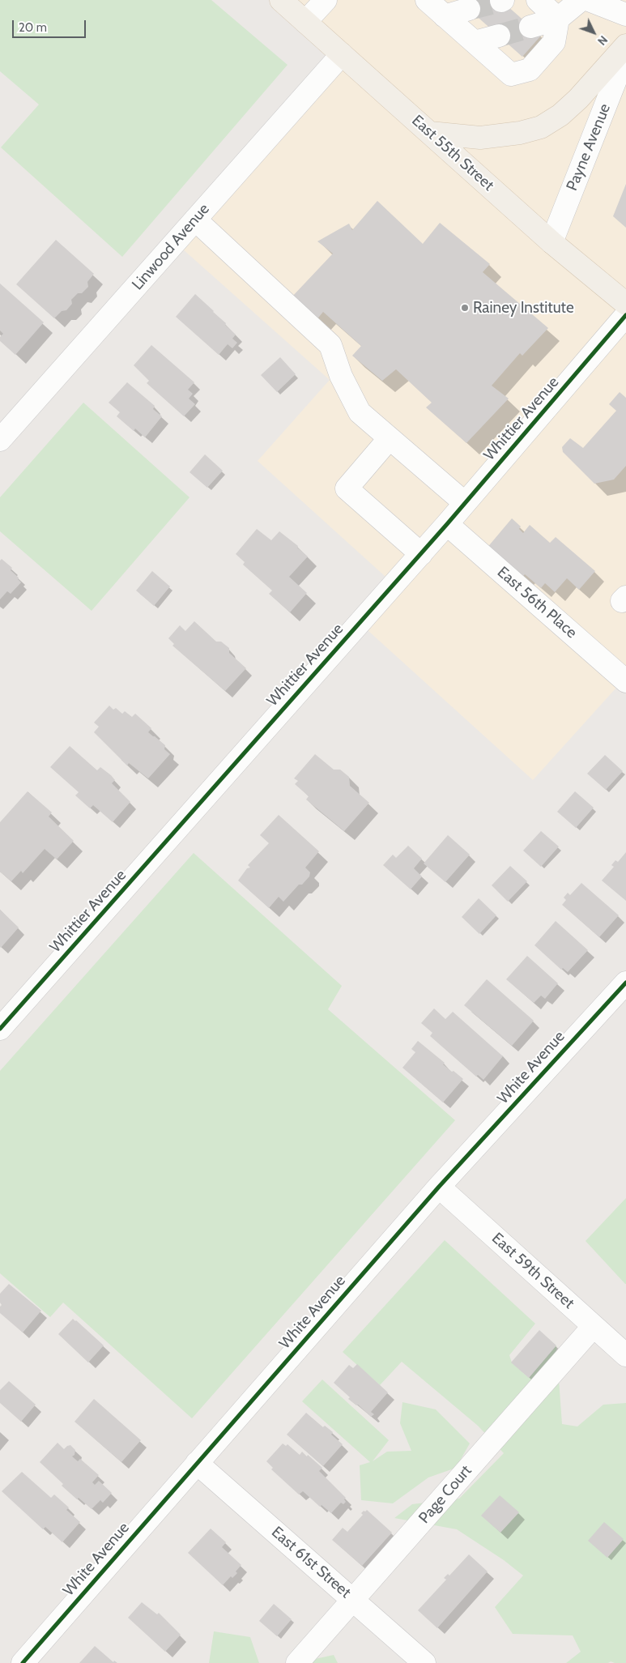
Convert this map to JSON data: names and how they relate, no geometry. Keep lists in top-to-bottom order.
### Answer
{
  "streets": {
    "main road": ["East 55th Street"],
    "street": [
      "Payne Avenue",
      "Linwood Avenue",
      "Whittier Avenue",
      "East 56th Place",
      "White Avenue",
      "East 59th Street",
      "Page Court",
      "East 61st Street"
    ]
  },
  "crossings": [
    ["Payne Avenue", "East 55th Street"],
    ["East 55th Street", "Linwood Avenue"],
    ["Whittier Avenue", "East 56th Place"],
    ["White Avenue", "East 59th Street"],
    ["White Avenue", "East 61st Street"],
    ["East 59th Street", "Page Court"],
    ["Page Court", "East 61st Street"]
  ],
  "places": ["Rainey Institute"],
  "scale_bar": "20 m",
  "north": "bottom right"
}
